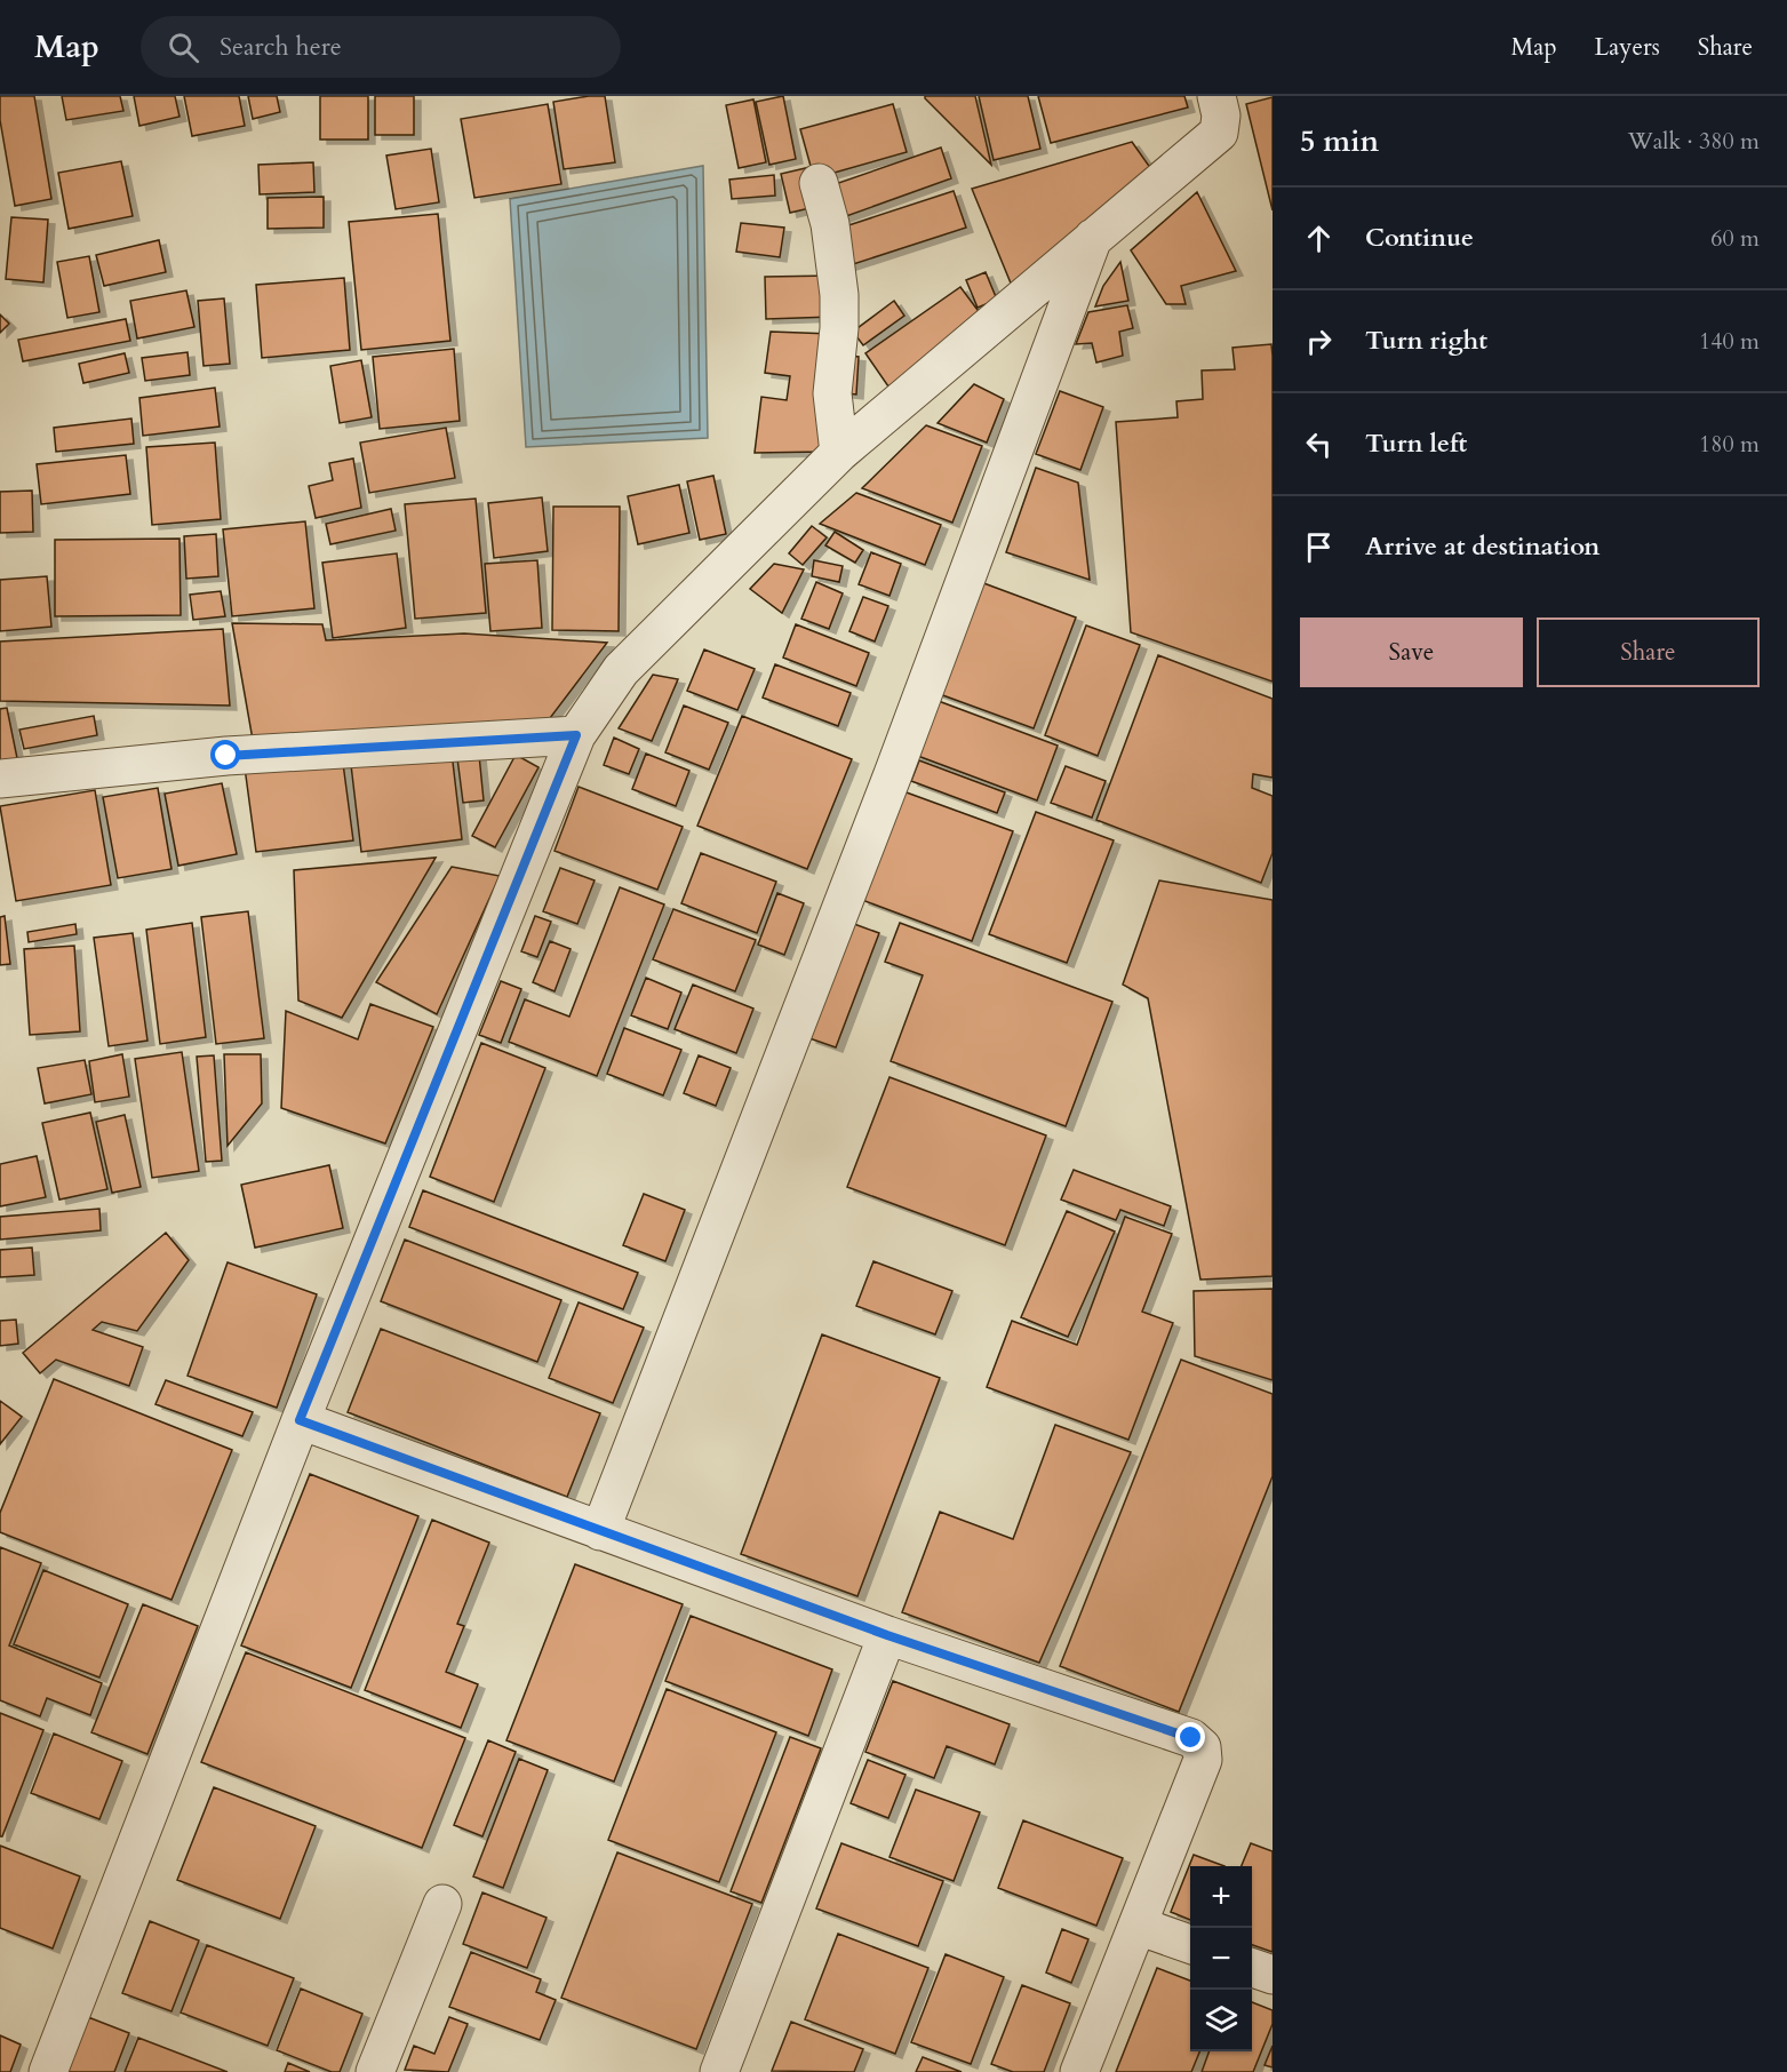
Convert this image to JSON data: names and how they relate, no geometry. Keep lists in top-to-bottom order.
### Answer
{
  "page": {
    "header": "Map",
    "search": "Search here",
    "nav": ["Map", "Layers", "Share"],
    "heading": ["5 min", "Walk · 380 m"],
    "list": [
      ["Continue", "60 m"],
      ["Turn right", "140 m"],
      ["Turn left", "180 m"],
      "Arrive at destination"
    ],
    "buttons": ["Save", "Share"],
    "map_buttons": ["+", "−"]
  }
}
